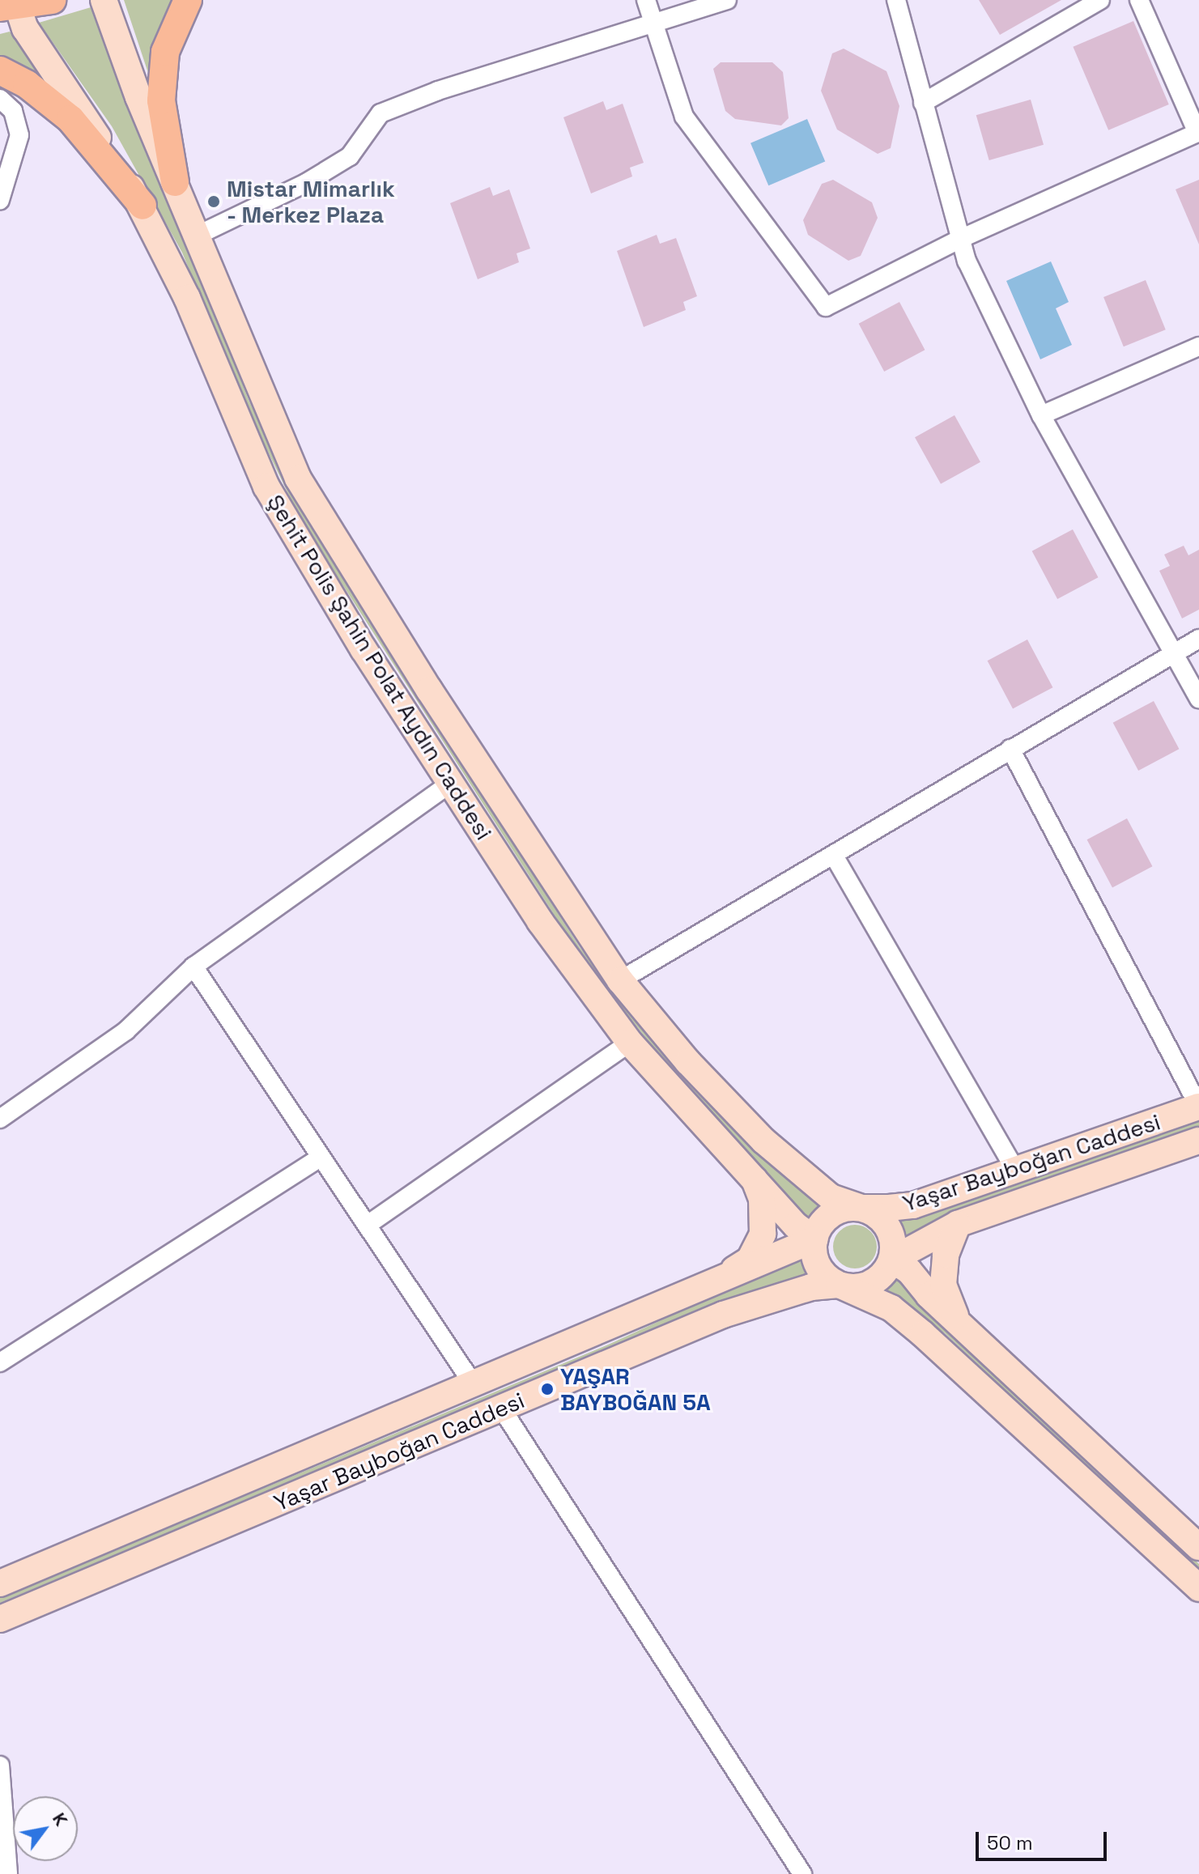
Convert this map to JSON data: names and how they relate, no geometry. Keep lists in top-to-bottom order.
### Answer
{
  "streets": {
    "main road": ["Şehit Polis Şahin Polat Aydın Caddesi", "Yaşar Bayboğan Caddesi"]
  },
  "crossings": [
    ["Şehit Polis Şahin Polat Aydın Caddesi", "Yaşar Bayboğan Caddesi"]
  ],
  "places": ["Mistar Mimarlık - Merkez Plaza", "YAŞAR BAYBOĞAN 5A"],
  "scale_bar": "50 m",
  "north": "top right"
}
